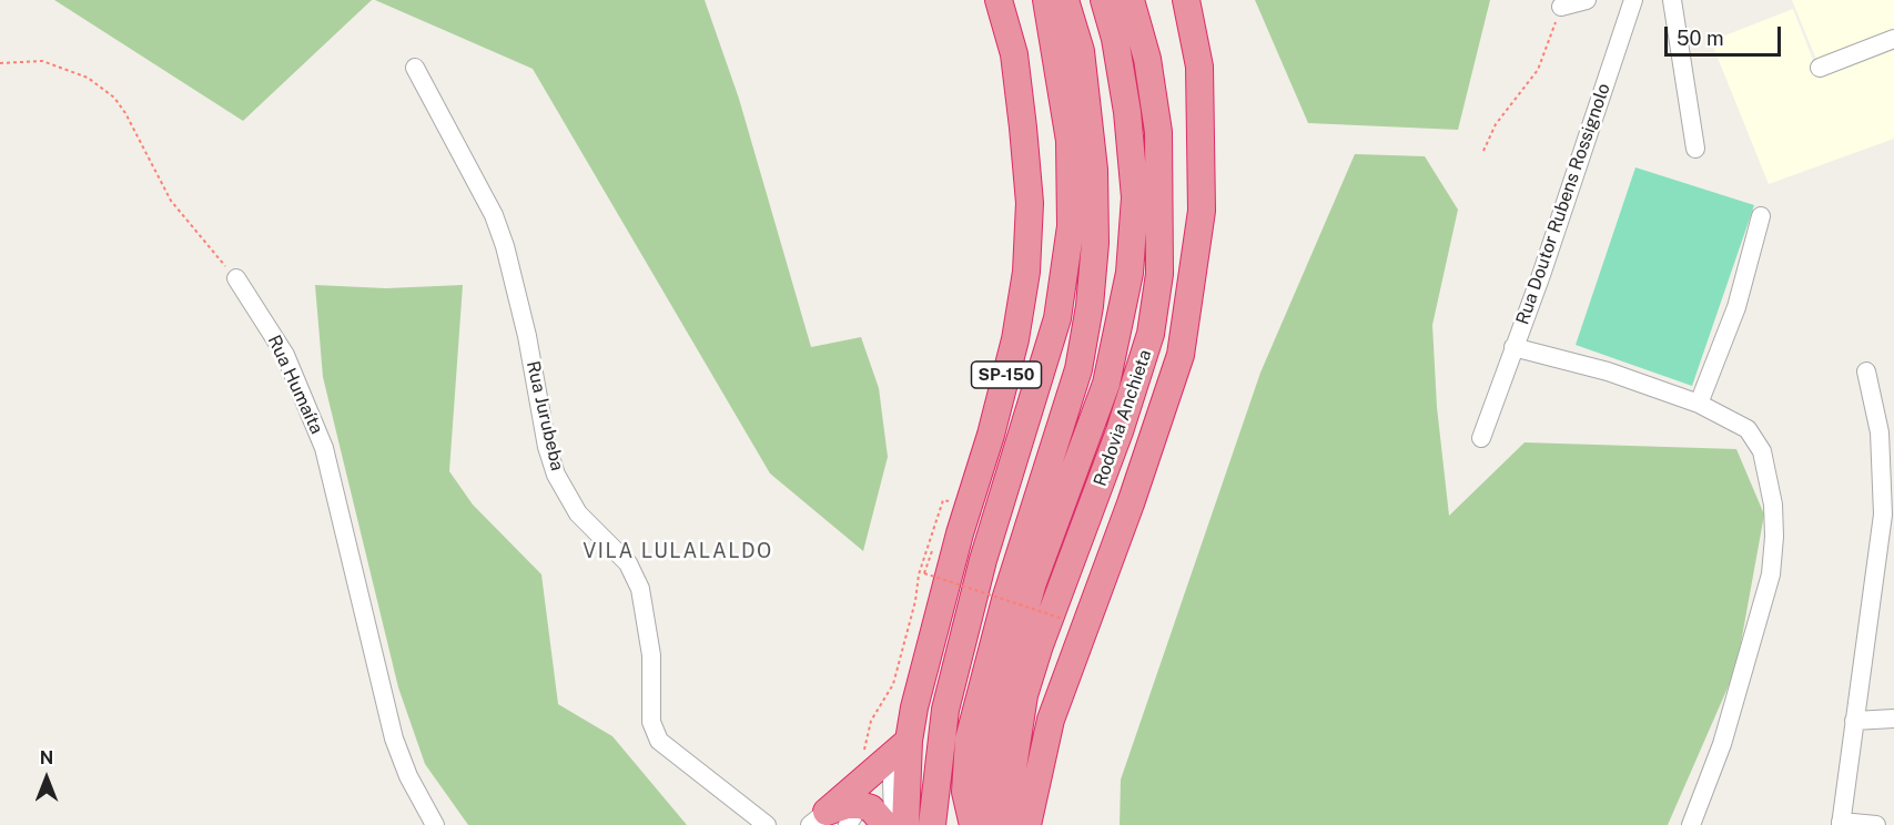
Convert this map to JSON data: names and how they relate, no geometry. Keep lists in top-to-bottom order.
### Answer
{
  "streets": {
    "highway": ["SP-150", "Rodovia Anchieta"],
    "street": ["Rua Doutor Rubens Rossignolo", "Rua Humaíta", "Rua Jurubeba"]
  },
  "districts": ["VILA LULALALDO"],
  "scale_bar": "50 m",
  "north": "top"
}
